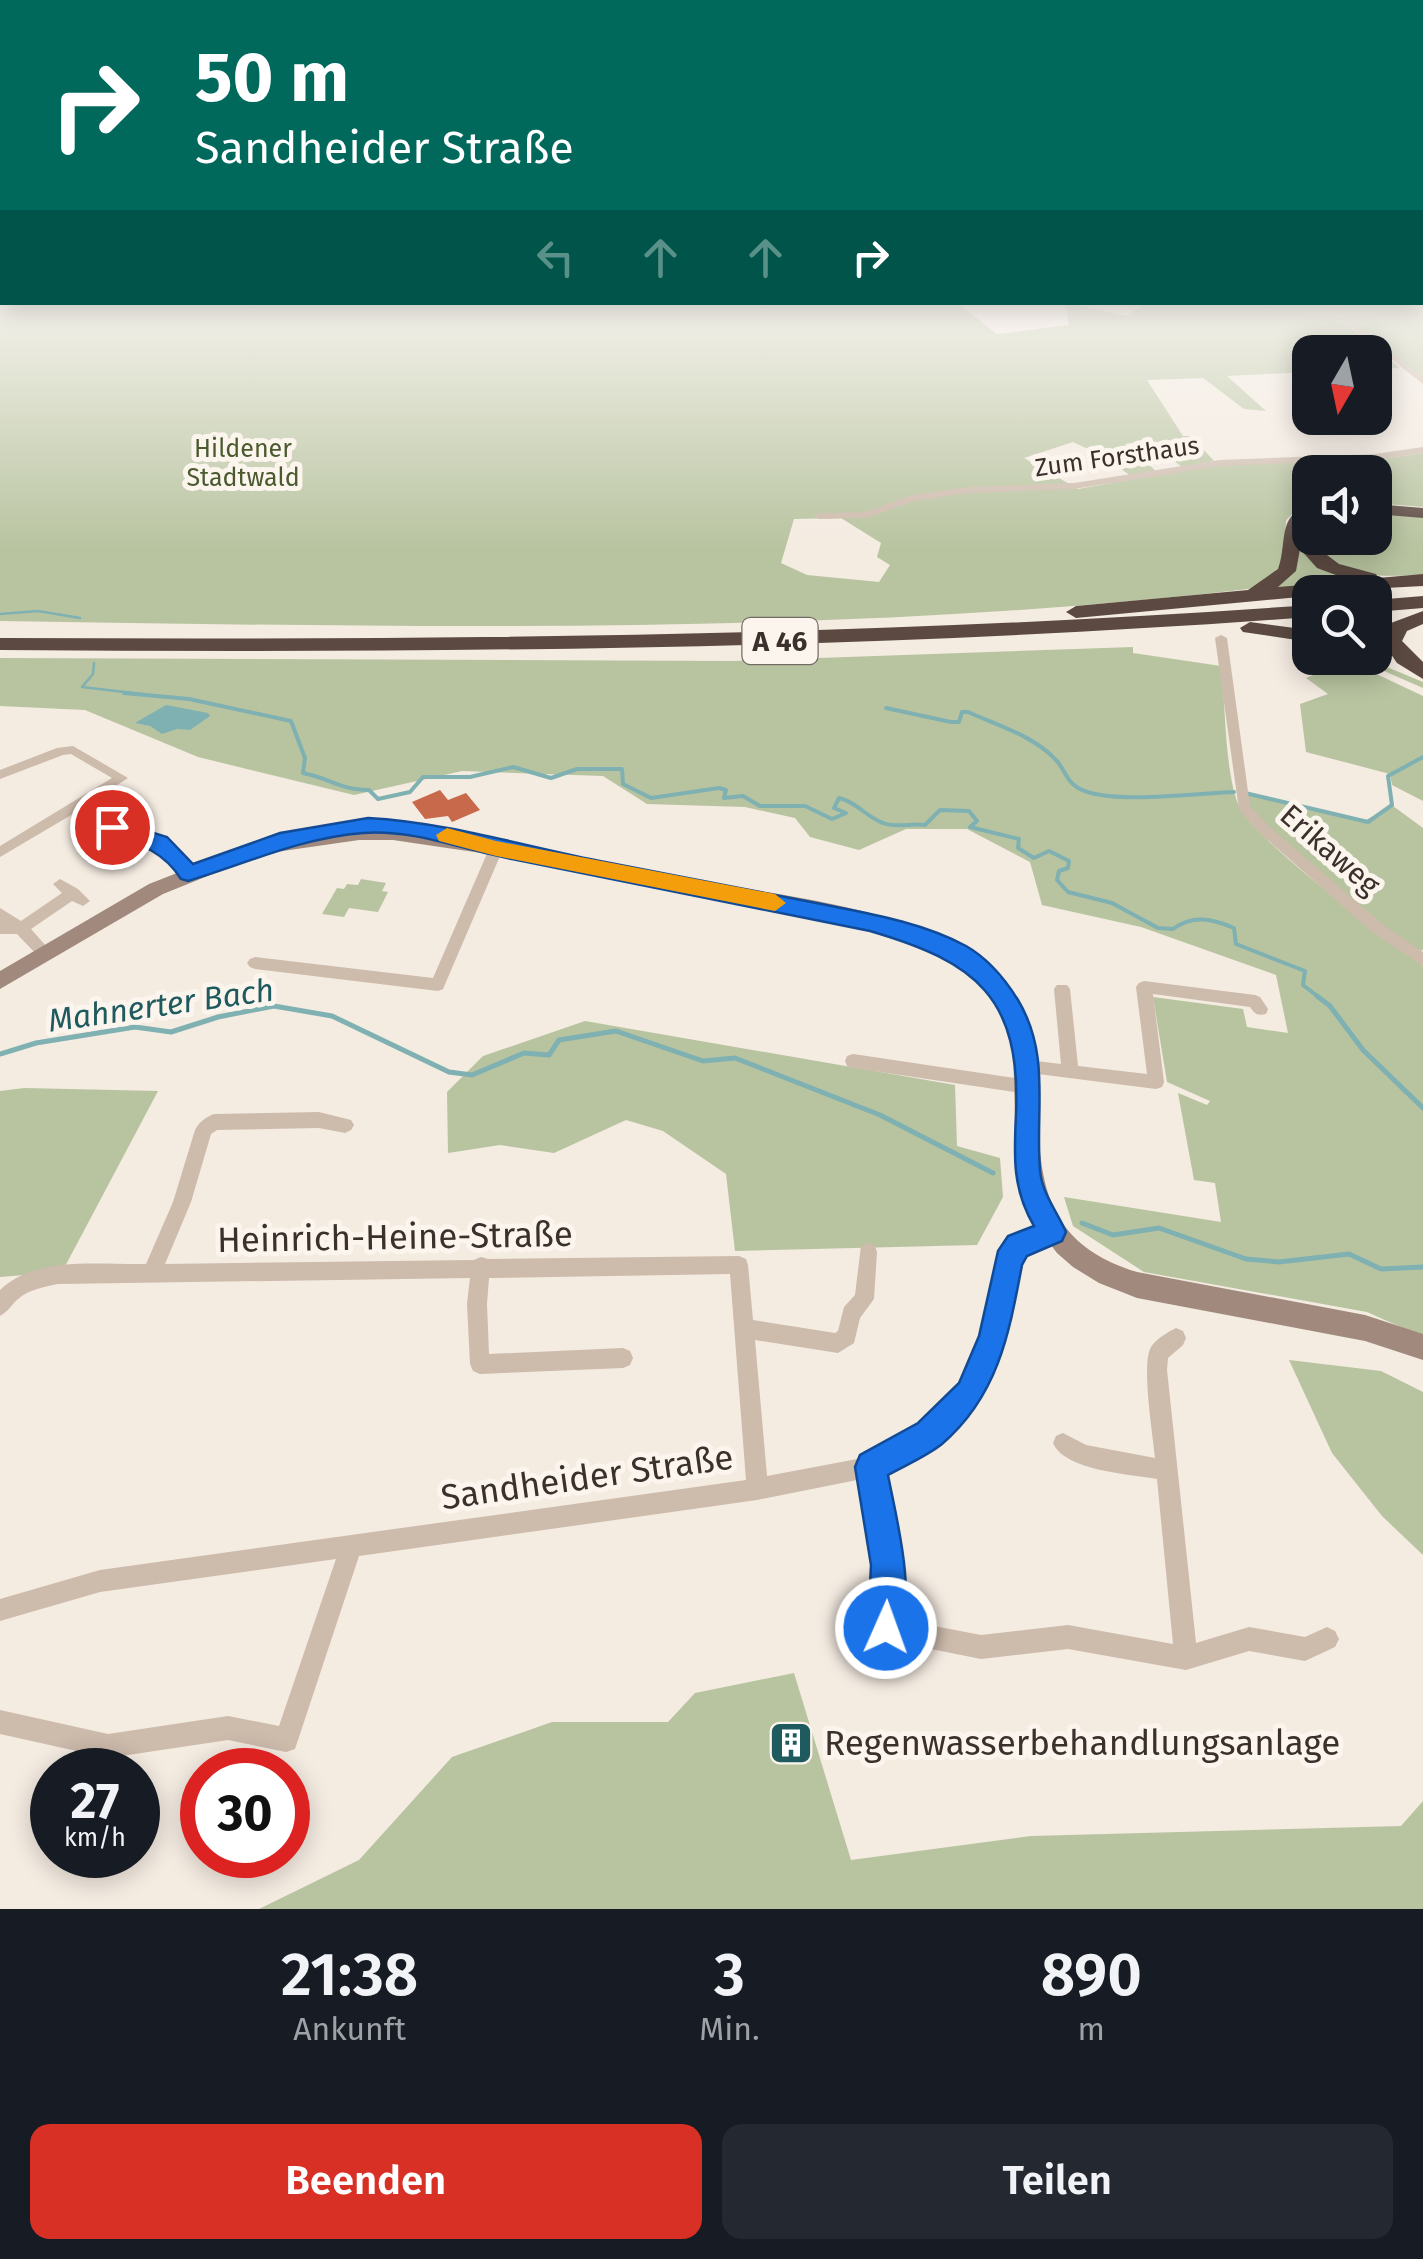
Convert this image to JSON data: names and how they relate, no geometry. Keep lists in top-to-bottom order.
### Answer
{
  "streets": {
    "highway": ["A 46"],
    "street": [
      "Zum Forsthaus",
      "Erikaweg",
      "Heinrich-Heine-Straße",
      "Sandheider Straße"
    ]
  },
  "crossings": [
    ["Heinrich-Heine-Straße", "Sandheider Straße"]
  ],
  "water": ["Mahnerter Bach"],
  "parks": ["Hildener Stadtwald"],
  "places": {
    "building": ["Regenwasserbehandlungsanlage"]
  },
  "north": "bottom",
  "page": {
    "turn": ["50 m", "Sandheider Straße"],
    "speed": "27 km/h",
    "limit": "30",
    "eta": [
      "21:38",
      "Ankunft",
      "3",
      "Min.",
      "890",
      "m"
    ],
    "buttons": ["Beenden", "Teilen"]
  }
}
